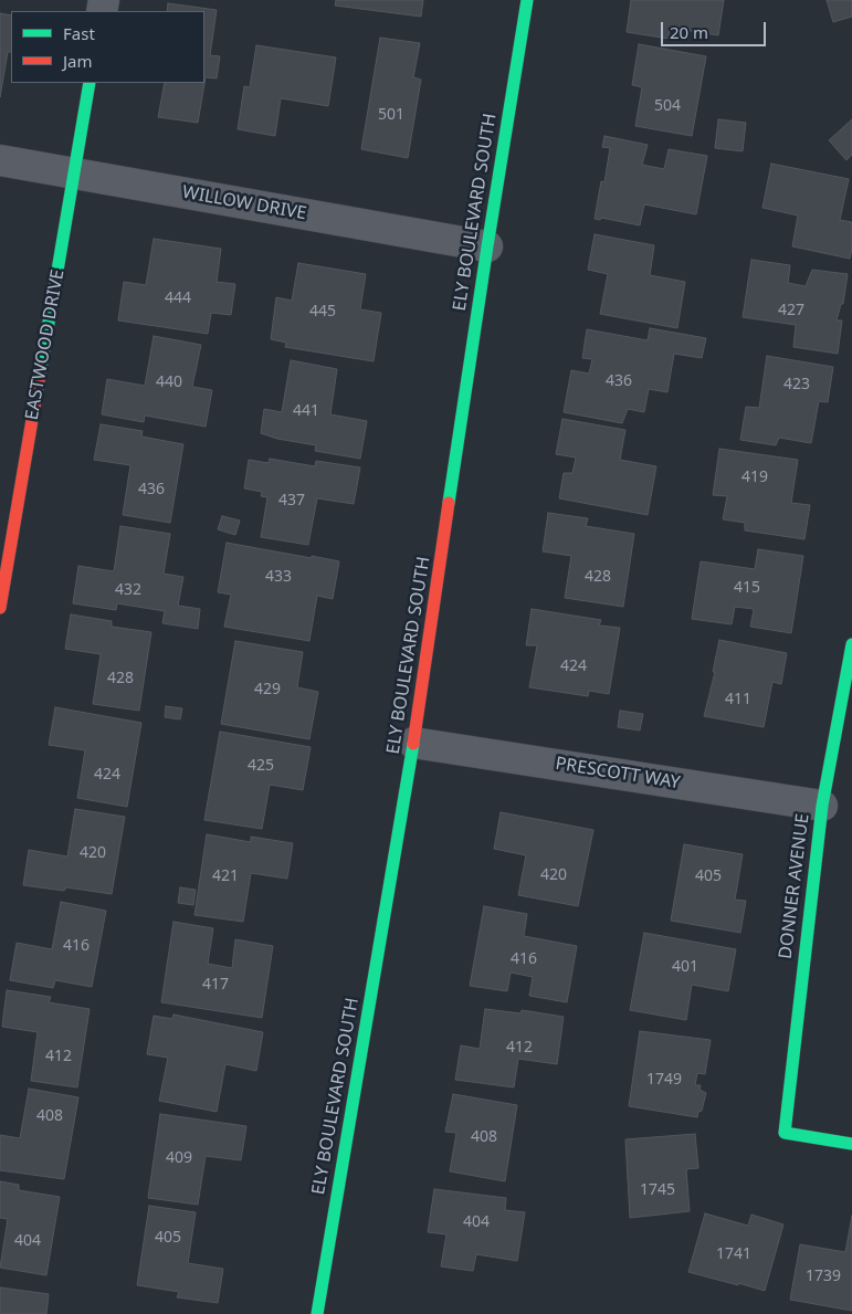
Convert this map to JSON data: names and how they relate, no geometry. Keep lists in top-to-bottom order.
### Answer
{
  "streets": {
    "main road": ["ELY BOULEVARD SOUTH", "EASTWOOD DRIVE", "DONNER AVENUE"],
    "street": ["WILLOW DRIVE", "PRESCOTT WAY"]
  },
  "crossings": [
    ["WILLOW DRIVE", "ELY BOULEVARD SOUTH"],
    ["WILLOW DRIVE", "EASTWOOD DRIVE"],
    ["ELY BOULEVARD SOUTH", "PRESCOTT WAY"],
    ["PRESCOTT WAY", "DONNER AVENUE"]
  ],
  "house_numbers": [
    "504",
    "501",
    "444",
    "427",
    "445",
    "436",
    "440",
    "423",
    "441",
    "419",
    "436",
    "437",
    "433",
    "428",
    "415",
    "432",
    "424",
    "428",
    "429",
    "411",
    "425",
    "424",
    "420",
    "420",
    "421",
    "405",
    "416",
    "416",
    "401",
    "417",
    "412",
    "412",
    "1749",
    "408",
    "408",
    "409",
    "1745",
    "404",
    "405",
    "404",
    "1741",
    "1739"
  ],
  "legend": ["Fast", "Jam"],
  "scale_bar": "20 m"
}
